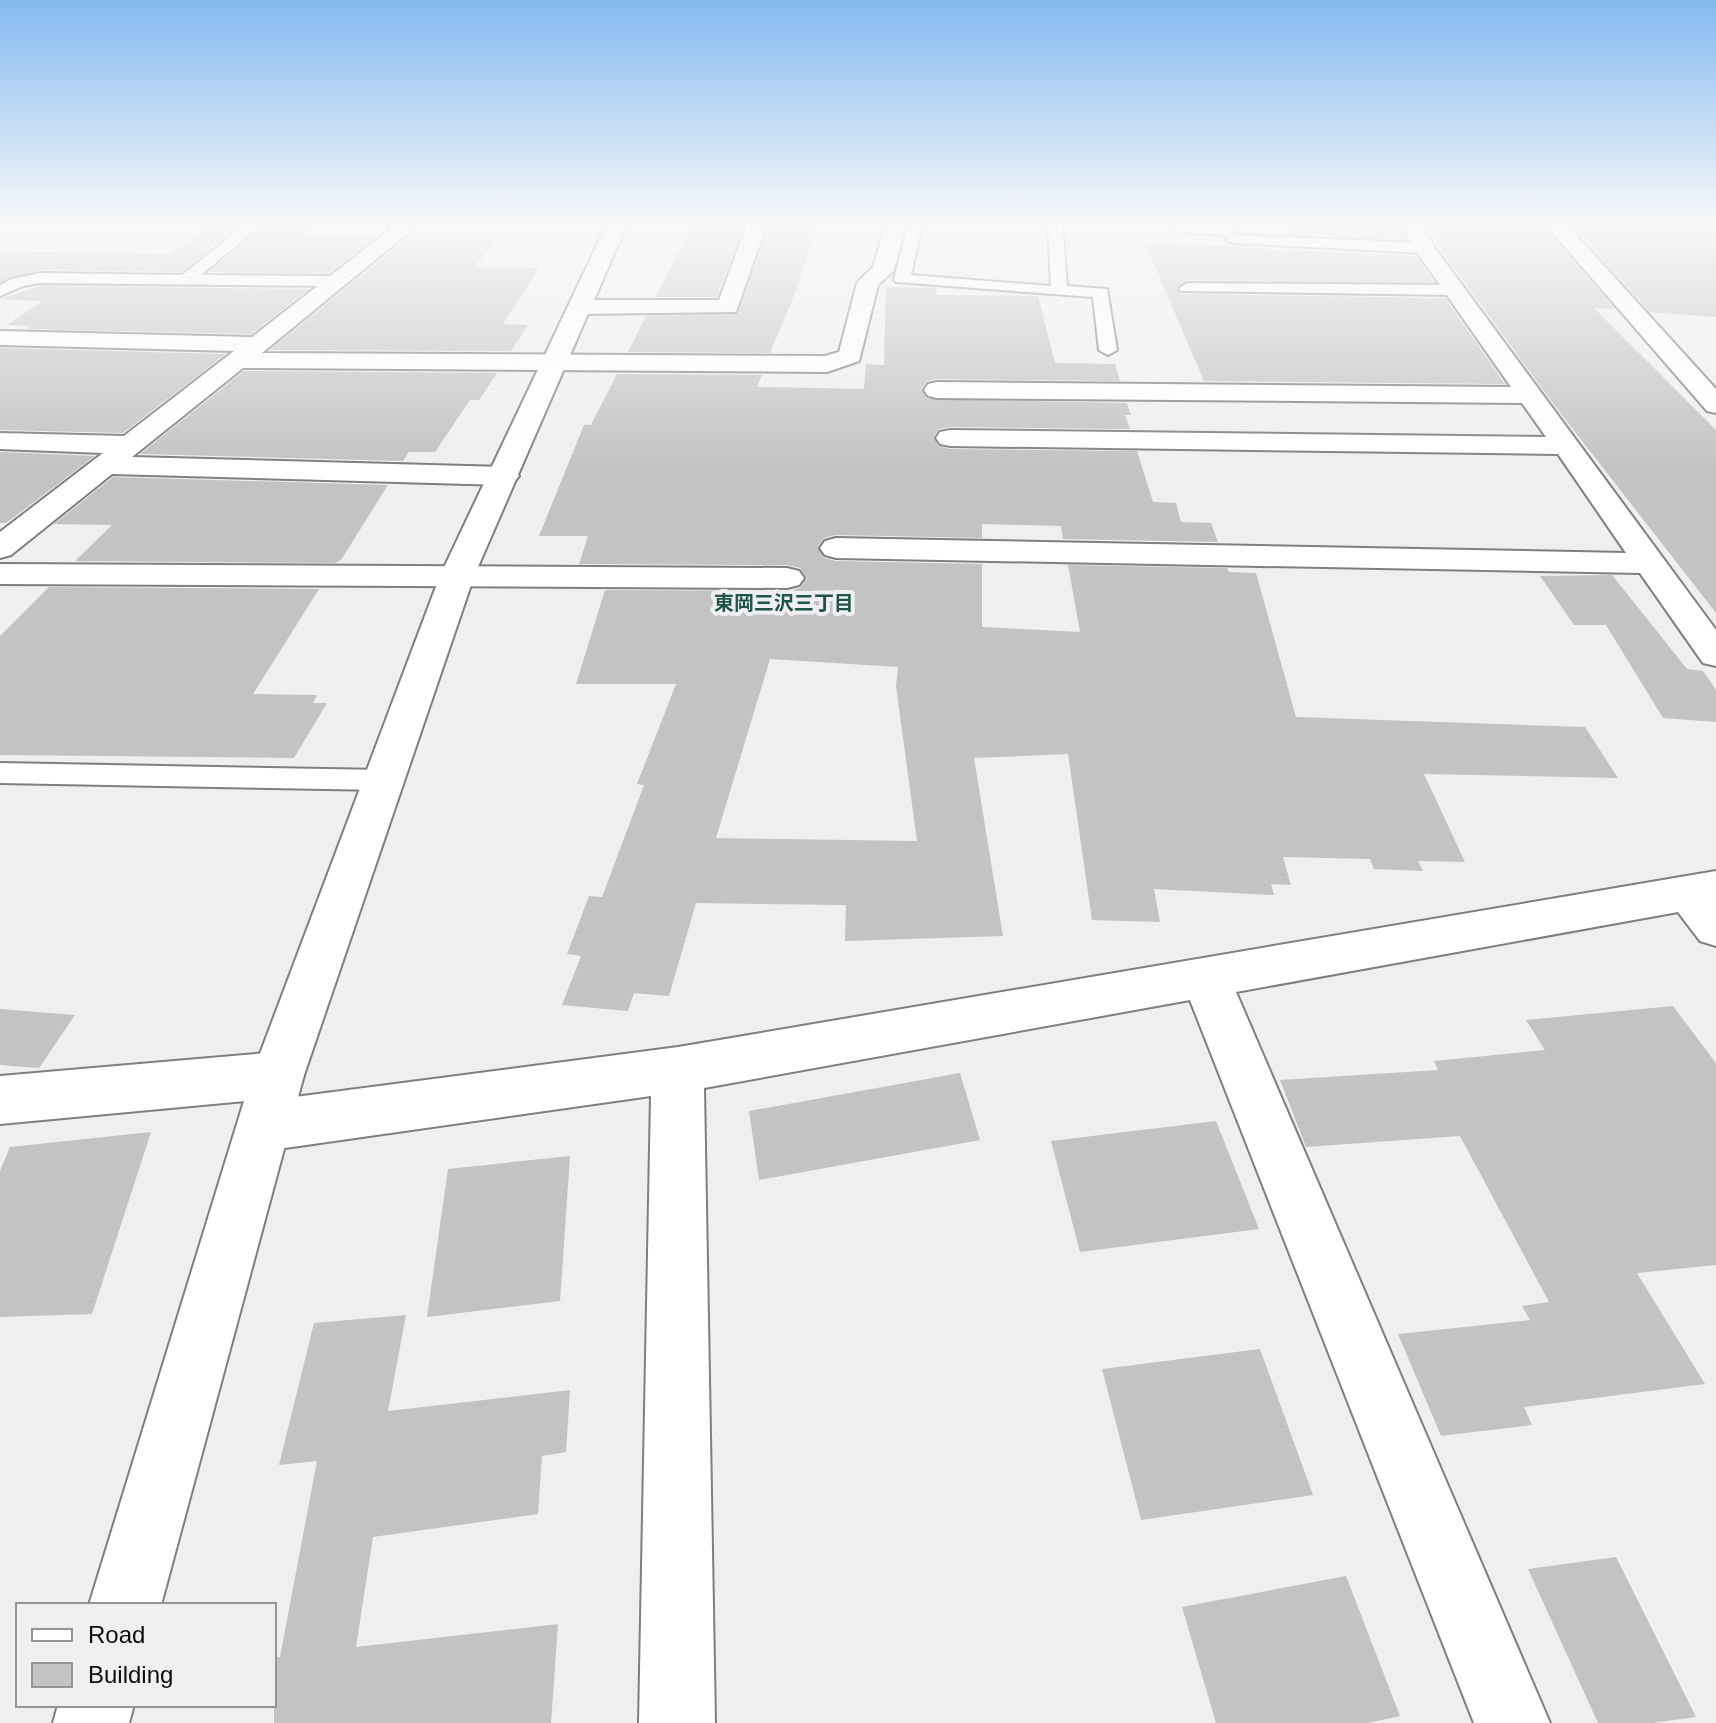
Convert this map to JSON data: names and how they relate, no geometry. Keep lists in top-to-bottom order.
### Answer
{
  "districts": ["東岡三沢三丁目"],
  "legend": ["Road", "Building"]
}
